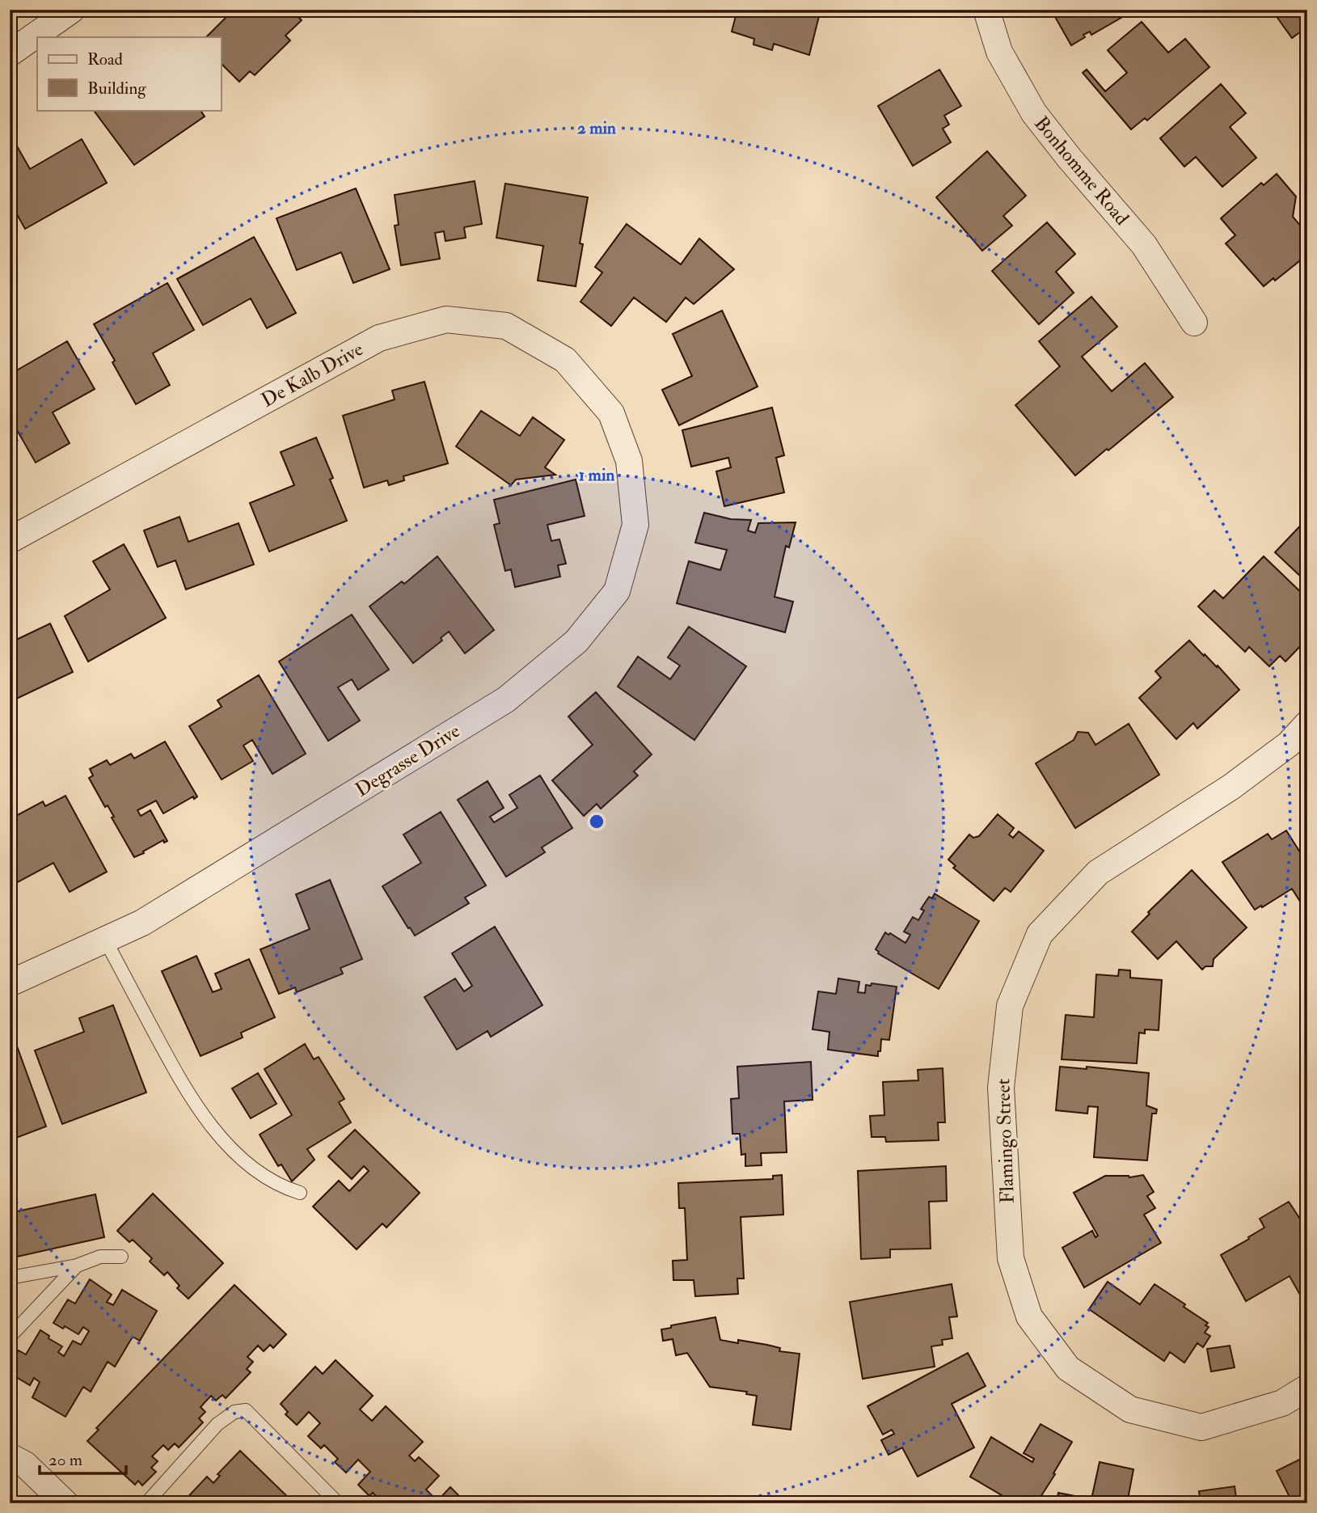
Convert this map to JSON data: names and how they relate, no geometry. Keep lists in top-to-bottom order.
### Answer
{
  "streets": {
    "street": [
      "Bonhomme Road",
      "De Kalb Drive",
      "Degrasse Drive",
      "Flamingo Street"
    ]
  },
  "crossings": [
    ["De Kalb Drive", "Degrasse Drive"]
  ],
  "legend": ["Road", "Building"],
  "scale_bar": "20 m",
  "rings": ["2 min", "1 min"]
}
